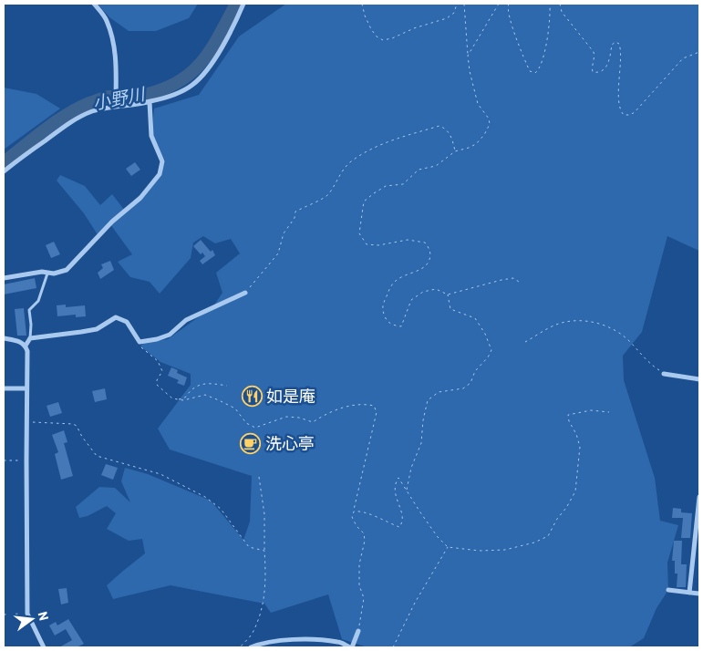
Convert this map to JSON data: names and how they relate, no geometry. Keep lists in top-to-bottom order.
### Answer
{
  "water": ["小野川"],
  "places": {
    "restaurant": ["如是庵"],
    "cafe": ["洗心亭"]
  },
  "north": "right"
}
